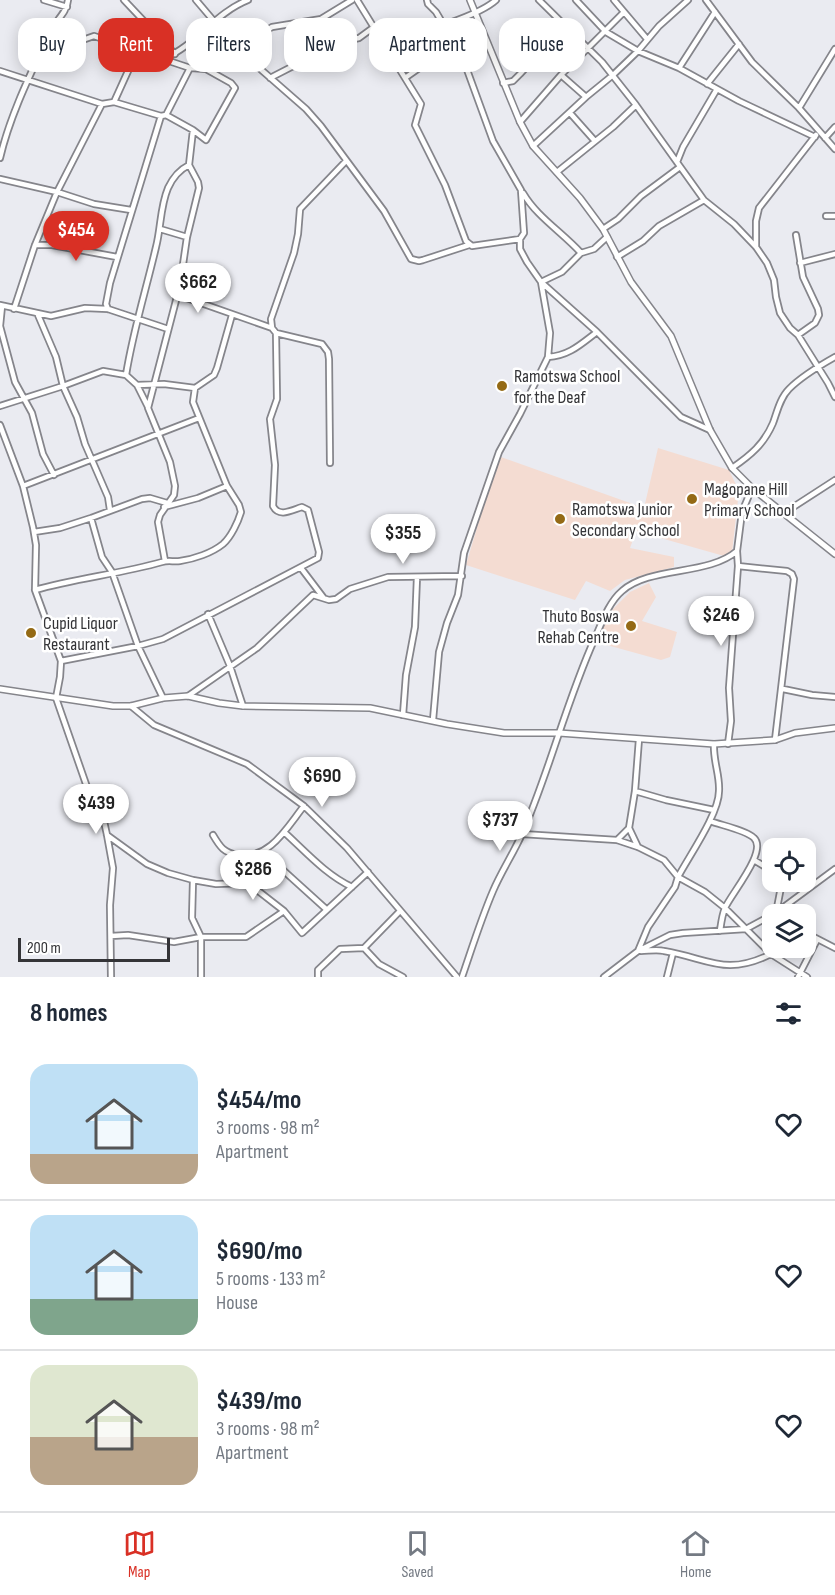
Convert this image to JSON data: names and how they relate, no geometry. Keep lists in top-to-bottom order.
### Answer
{
  "places": [
    "Ramotswa School for the Deaf",
    "Magopane Hill Primary School",
    "Ramotswa Junior Secondary School",
    "Thuto Boswa Rehab Centre",
    "Cupid Liquor Restaurant"
  ],
  "scale_bar": "200 m",
  "page": {
    "chip": [
      "Buy",
      "Rent",
      "Filters",
      "New",
      "Apartment",
      "House"
    ],
    "price": [
      "$454",
      "$662",
      "$355",
      "$246",
      "$690",
      "$439",
      "$737",
      "$286"
    ],
    "scale": "200 m",
    "heading": "8 homes",
    "list": [
      {
        "name": "$454/mo",
        "note": "3 rooms · 98 m² · Apartment"
      },
      {
        "name": "$690/mo",
        "note": "5 rooms · 133 m² · House"
      },
      {
        "name": "$439/mo",
        "note": "3 rooms · 98 m² · Apartment"
      }
    ],
    "tabs": ["Map", "Saved", "Home"]
  }
}
